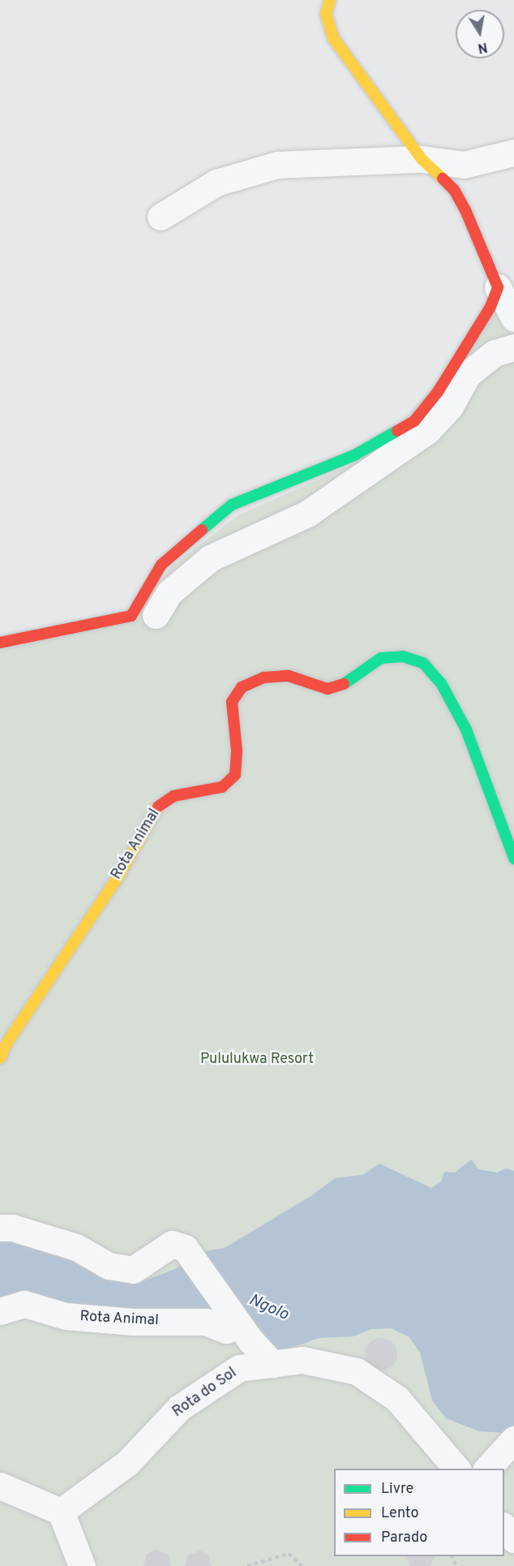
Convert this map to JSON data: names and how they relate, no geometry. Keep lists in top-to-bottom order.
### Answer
{
  "streets": {
    "street": ["Rota Animal", "Rota do Sol"]
  },
  "water": ["Ngolo"],
  "parks": ["Pululukwa Resort"],
  "legend": ["Livre", "Lento", "Parado"],
  "north": "bottom"
}
